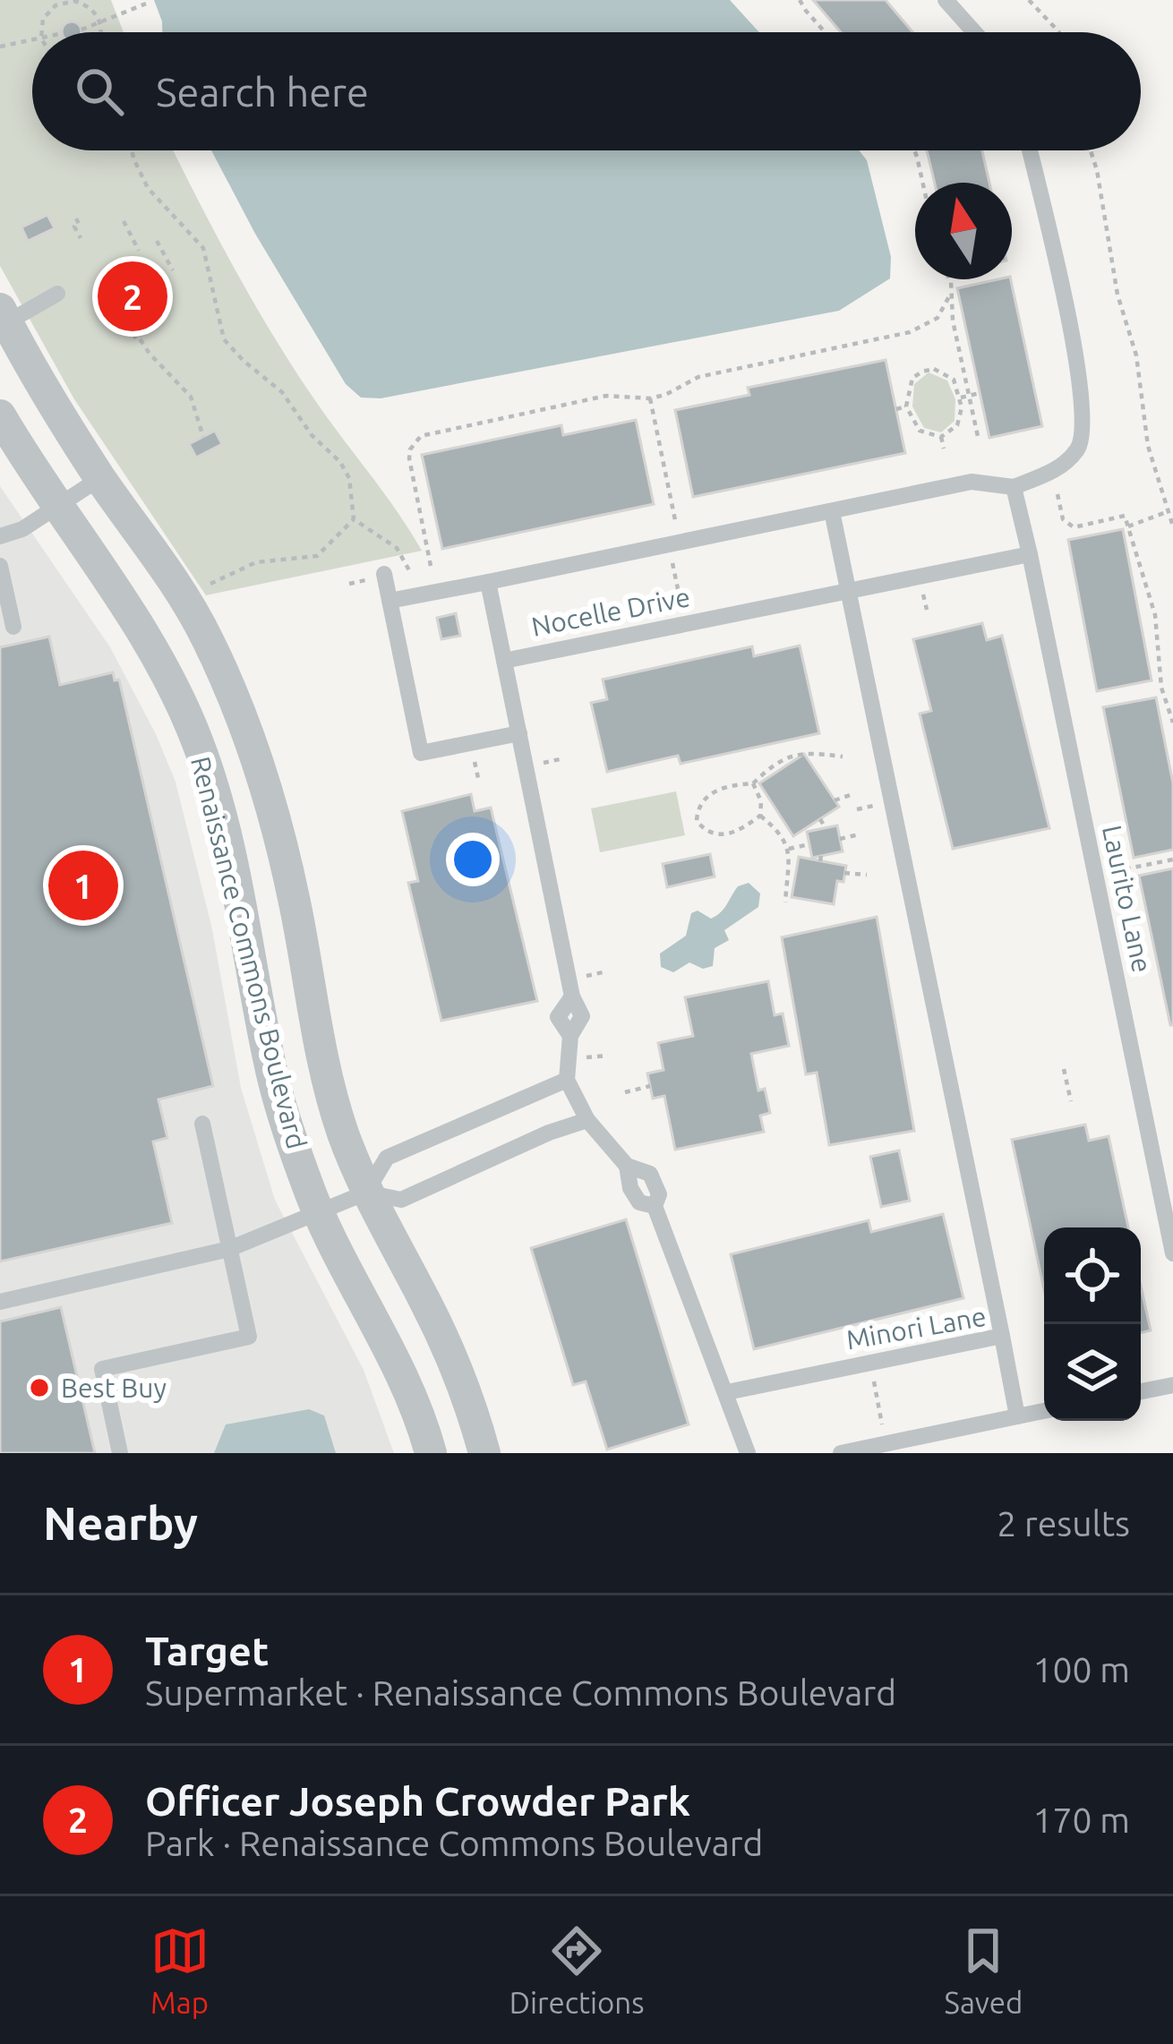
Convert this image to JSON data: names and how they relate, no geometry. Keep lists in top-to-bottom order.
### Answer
{
  "streets": {
    "street": ["Renaissance Commons Boulevard"],
    "lane": ["Nocelle Drive", "Laurito Lane", "Minori Lane"]
  },
  "crossings": [
    ["Nocelle Drive", "Laurito Lane"]
  ],
  "places": ["Best Buy"],
  "north": "top",
  "page": {
    "search": "Search here",
    "pins": ["2", "1"],
    "heading": ["Nearby", "2 results"],
    "list": [
      {
        "mark": "1",
        "name": "Target",
        "note": "Supermarket · Renaissance Commons Boulevard",
        "value": "100 m"
      },
      {
        "mark": "2",
        "name": "Officer Joseph Crowder Park",
        "note": "Park · Renaissance Commons Boulevard",
        "value": "170 m"
      }
    ],
    "nav": ["Map", "Directions", "Saved"]
  }
}
